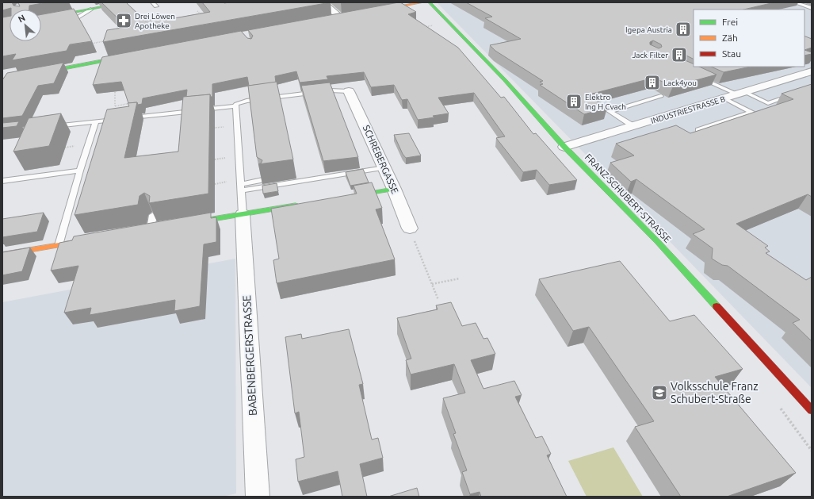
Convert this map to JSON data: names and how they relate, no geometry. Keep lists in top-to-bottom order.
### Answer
{
  "streets": {
    "street": [
      "INDUSTRIESTRASSE B",
      "SCHREBERGASSE",
      "FRANZ-SCHUBERT-STRASSE",
      "BABENBERGERSTRASSE"
    ]
  },
  "crossings": [
    ["INDUSTRIESTRASSE B", "FRANZ-SCHUBERT-STRASSE"]
  ],
  "places": {
    "pharmacy": ["Drei Löwen Apotheke"],
    "building": [
      "Igepa Austria",
      "Jack Filter",
      "Lack4you",
      "Elektro Ing H Cvach"
    ],
    "school or university": ["Volksschule Franz Schubert-Straße"]
  },
  "legend": ["Frei", "Zäh", "Stau"],
  "north": "top left"
}
